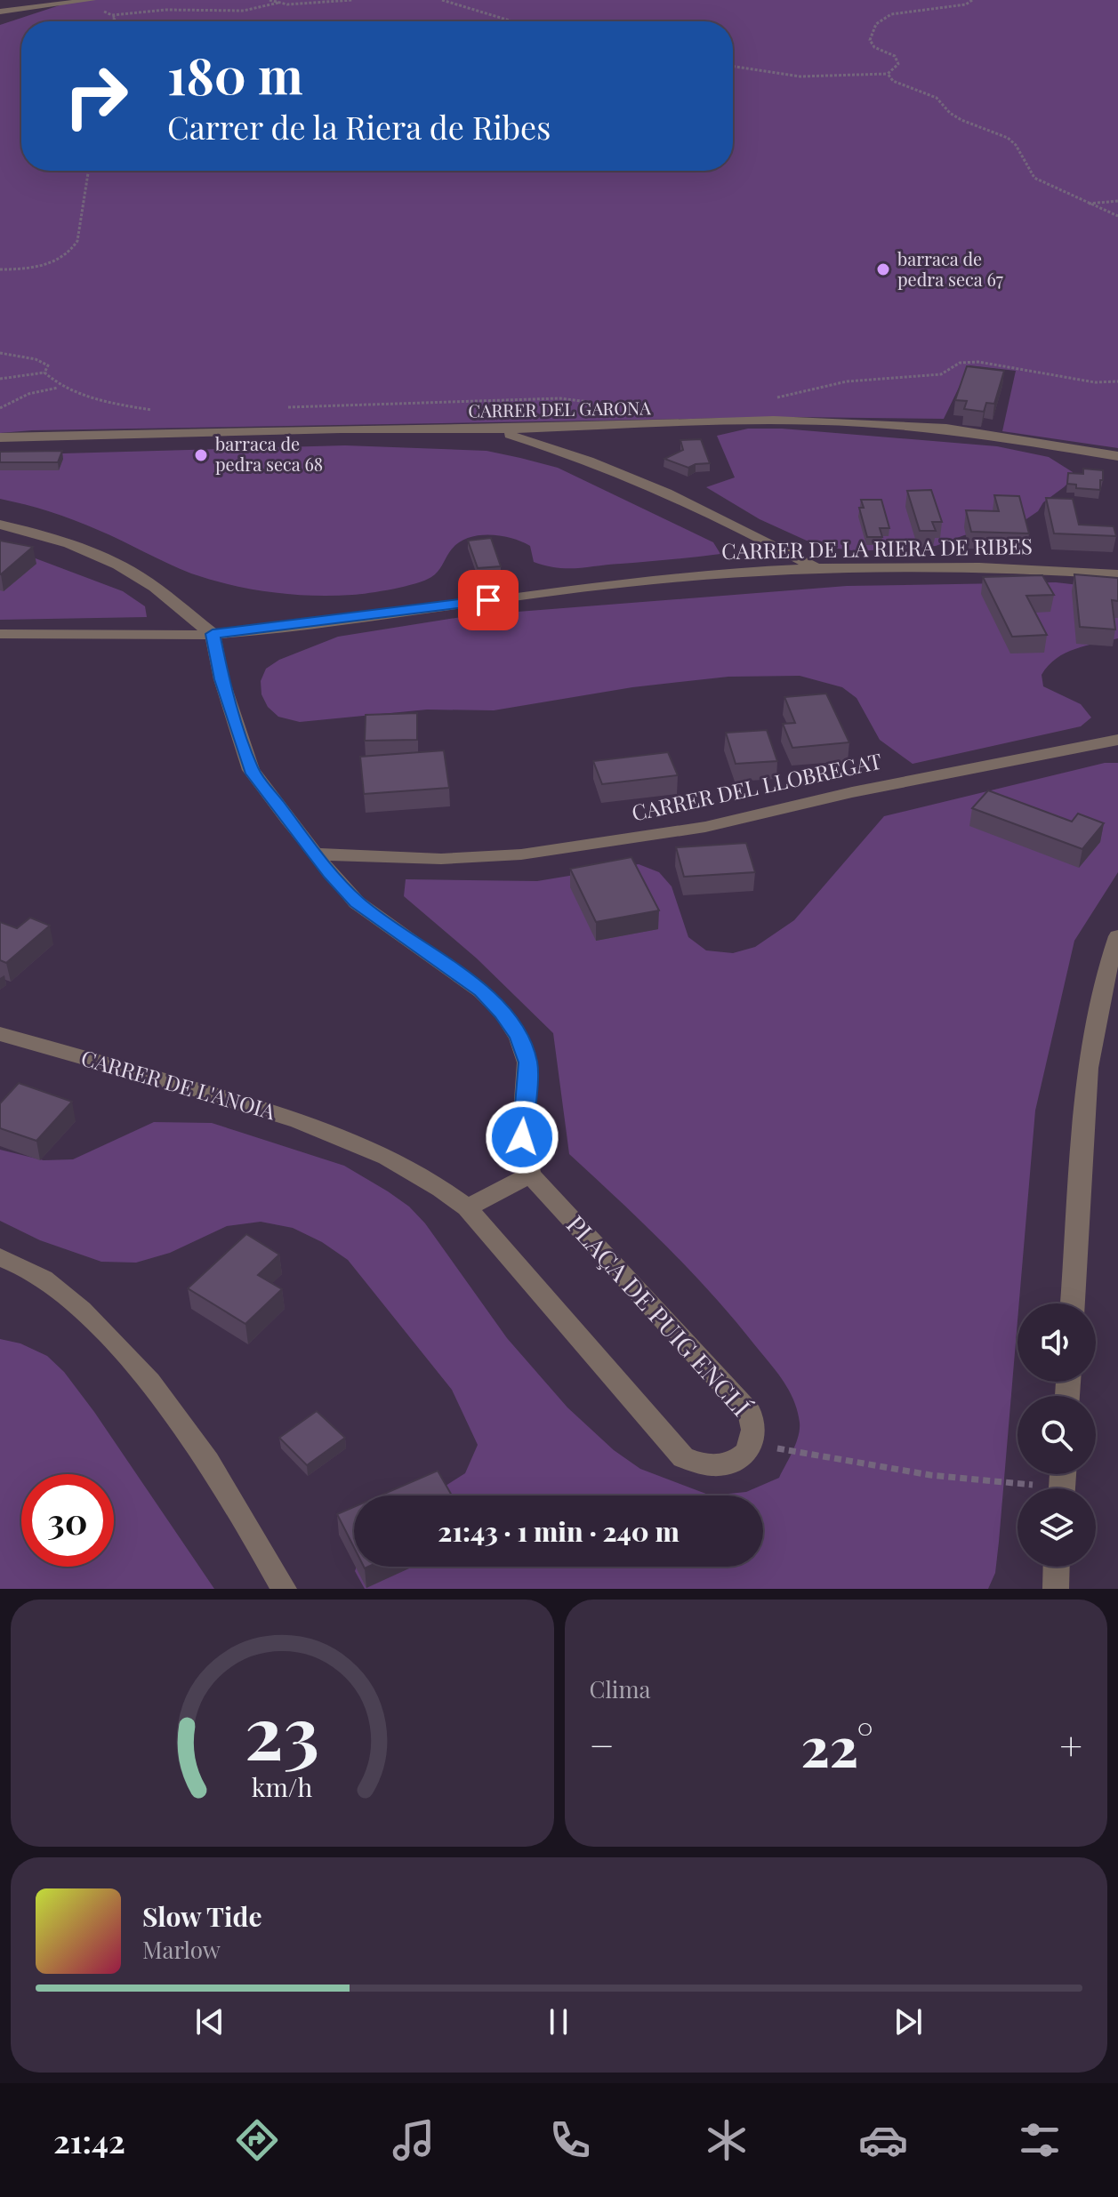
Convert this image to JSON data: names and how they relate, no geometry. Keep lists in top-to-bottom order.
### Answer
{
  "streets": {
    "street": [
      "CARRER DEL GARONA",
      "CARRER DE LA RIERA DE RIBES",
      "CARRER DEL LLOBREGAT",
      "CARRER DE L'ANOIA",
      "PLAÇA DE PUIG ENCLÍ"
    ]
  },
  "crossings": [
    ["CARRER DE L'ANOIA", "PLAÇA DE PUIG ENCLÍ"]
  ],
  "places": ["barraca de pedra seca 67", "barraca de pedra seca 68"],
  "page": {
    "turn": ["180 m", "Carrer de la Riera de Ribes"],
    "limit": "30",
    "trip": "21:43 · 1 min · 240 m",
    "tile": "Clima",
    "heat": ["−", "22°", "+"],
    "song": ["Slow Tide", "Marlow"],
    "tabs": "21:42",
    "gauge": ["23", "km/h"]
  }
}
